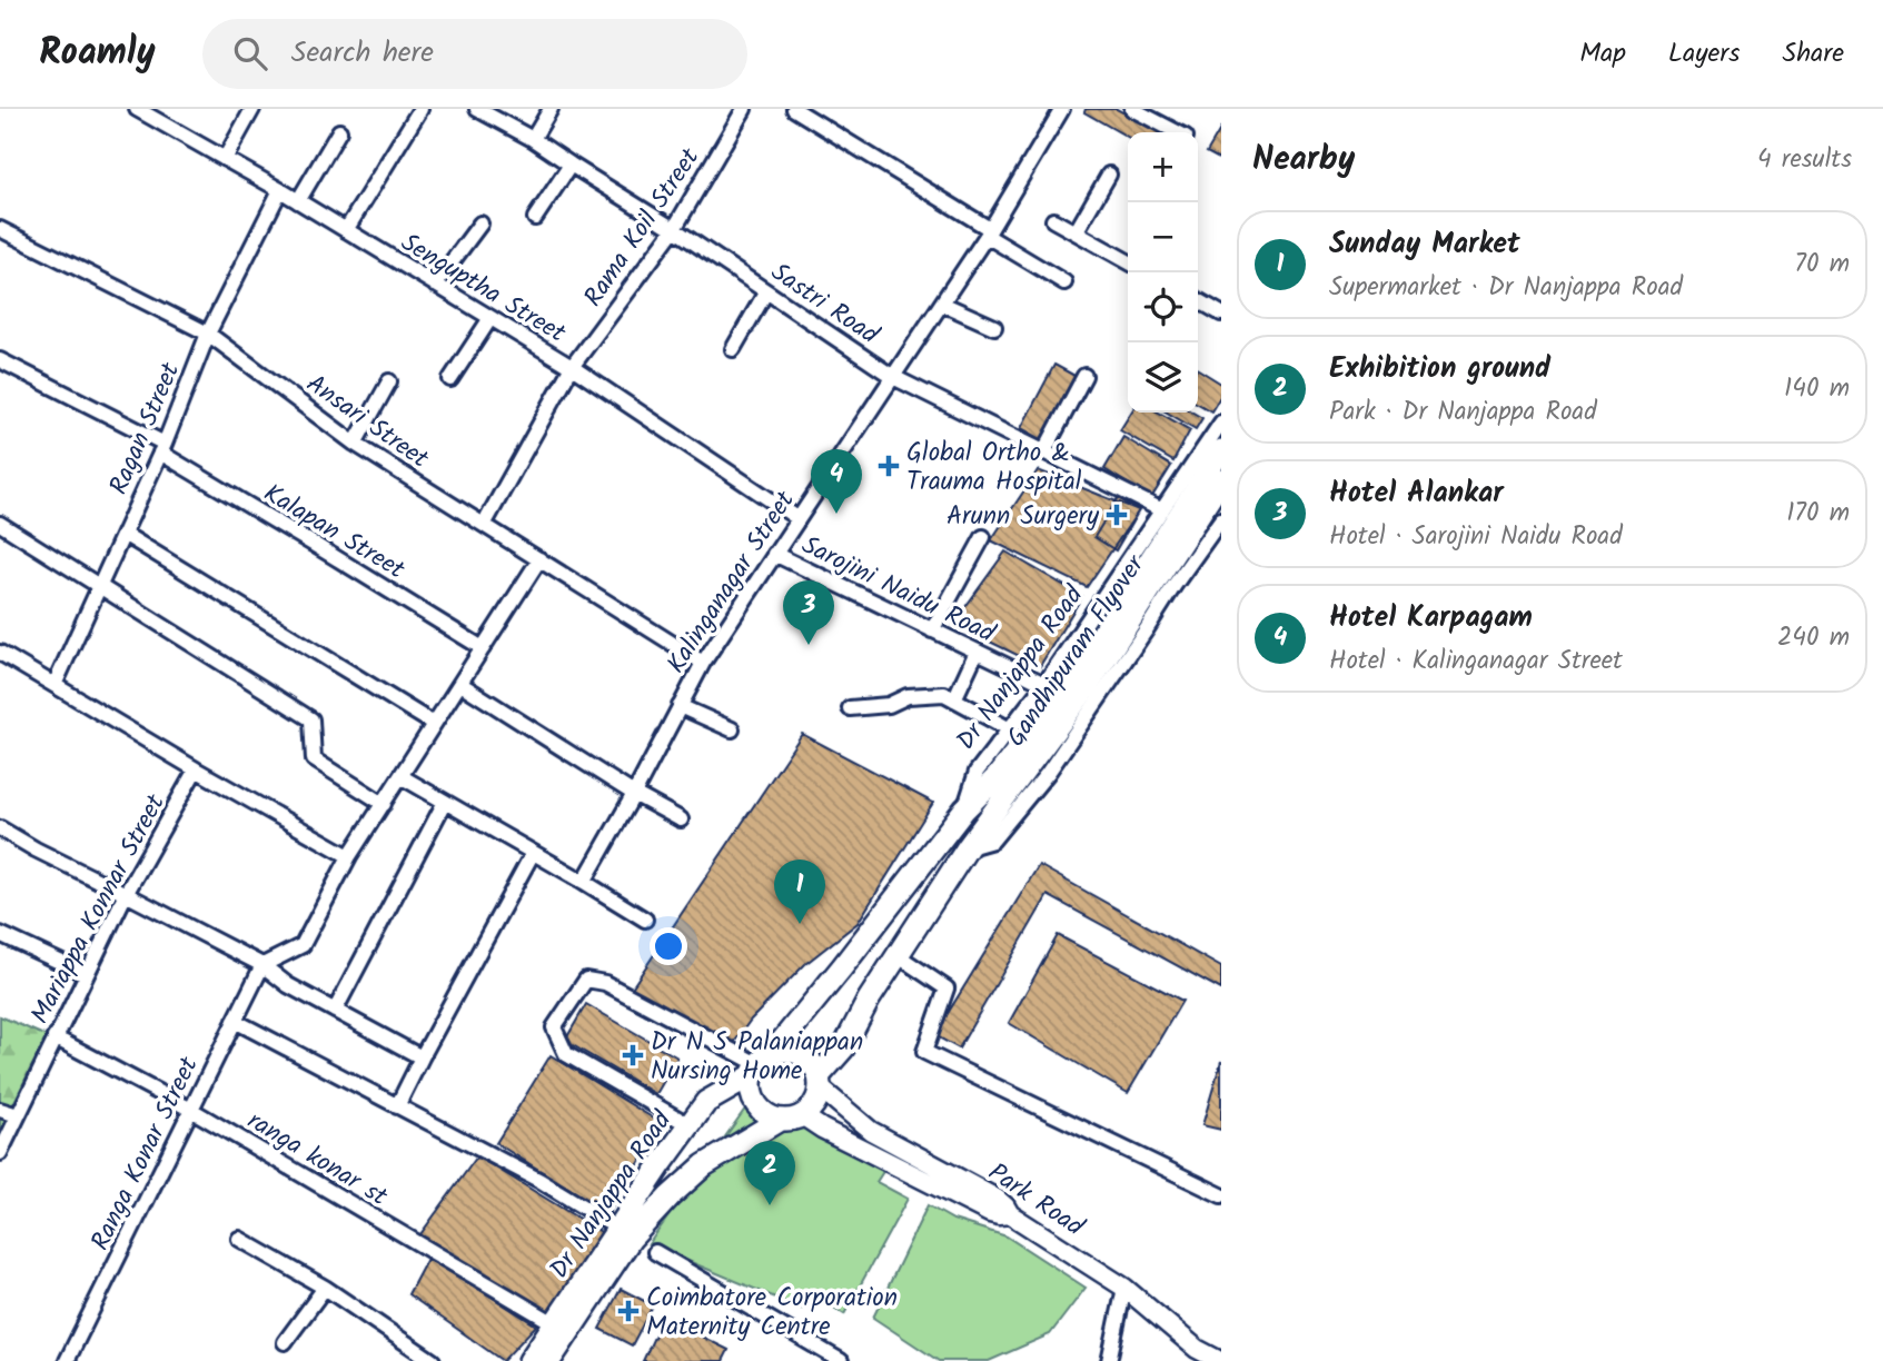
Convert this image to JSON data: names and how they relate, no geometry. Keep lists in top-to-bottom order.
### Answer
{
  "streets": {
    "highway": ["Gandhipuram Flyover", "Dr Nanjappa Road"],
    "main road": ["Park Road"],
    "street": [
      "Rama Koil Street",
      "Senguptha Street",
      "Sastri Road",
      "Ansari Street",
      "Ragan Street",
      "Kalapan Street",
      "Kalinganagar Street",
      "Sarojini Naidu Road",
      "Mariappa Konnar Street",
      "Ranga Konar Street",
      "ranga konar st"
    ]
  },
  "crossings": [
    ["Rama Koil Street", "Senguptha Street"],
    ["Rama Koil Street", "Sastri Road"],
    ["Rama Koil Street", "Ansari Street"],
    ["Senguptha Street", "Ragan Street"],
    ["Senguptha Street", "Kalinganagar Street"],
    ["Sastri Road", "Kalinganagar Street"],
    ["Sastri Road", "Dr Nanjappa Road"],
    ["Ansari Street", "Ragan Street"],
    ["Ansari Street", "Kalinganagar Street"],
    ["Ragan Street", "Kalapan Street"],
    ["Kalinganagar Street", "Sarojini Naidu Road"],
    ["Sarojini Naidu Road", "Dr Nanjappa Road"],
    ["Gandhipuram Flyover", "Dr Nanjappa Road"],
    ["Dr Nanjappa Road", "ranga konar st"],
    ["Dr Nanjappa Road", "Park Road"],
    ["Mariappa Konnar Street", "ranga konar st"],
    ["Ranga Konar Street", "ranga konar st"]
  ],
  "places": {
    "health": [
      "Global Ortho & Trauma Hospital",
      "Arunn Surgery",
      "Dr N S Palaniappan Nursing Home",
      "Coimbatore Corporation Maternity Centre"
    ]
  },
  "page": {
    "header": "Roamly",
    "search": "Search here",
    "nav": ["Map", "Layers", "Share"],
    "heading": ["Nearby", "4 results"],
    "map_buttons": ["+", "−"],
    "list": [
      {
        "mark": "1",
        "name": "Sunday Market",
        "note": "Supermarket · Dr Nanjappa Road",
        "value": "70 m"
      },
      {
        "mark": "2",
        "name": "Exhibition ground",
        "note": "Park · Dr Nanjappa Road",
        "value": "140 m"
      },
      {
        "mark": "3",
        "name": "Hotel Alankar",
        "note": "Hotel · Sarojini Naidu Road",
        "value": "170 m"
      },
      {
        "mark": "4",
        "name": "Hotel Karpagam",
        "note": "Hotel · Kalinganagar Street",
        "value": "240 m"
      }
    ],
    "pins": [
      "4",
      "3",
      "1",
      "2"
    ]
  }
}
